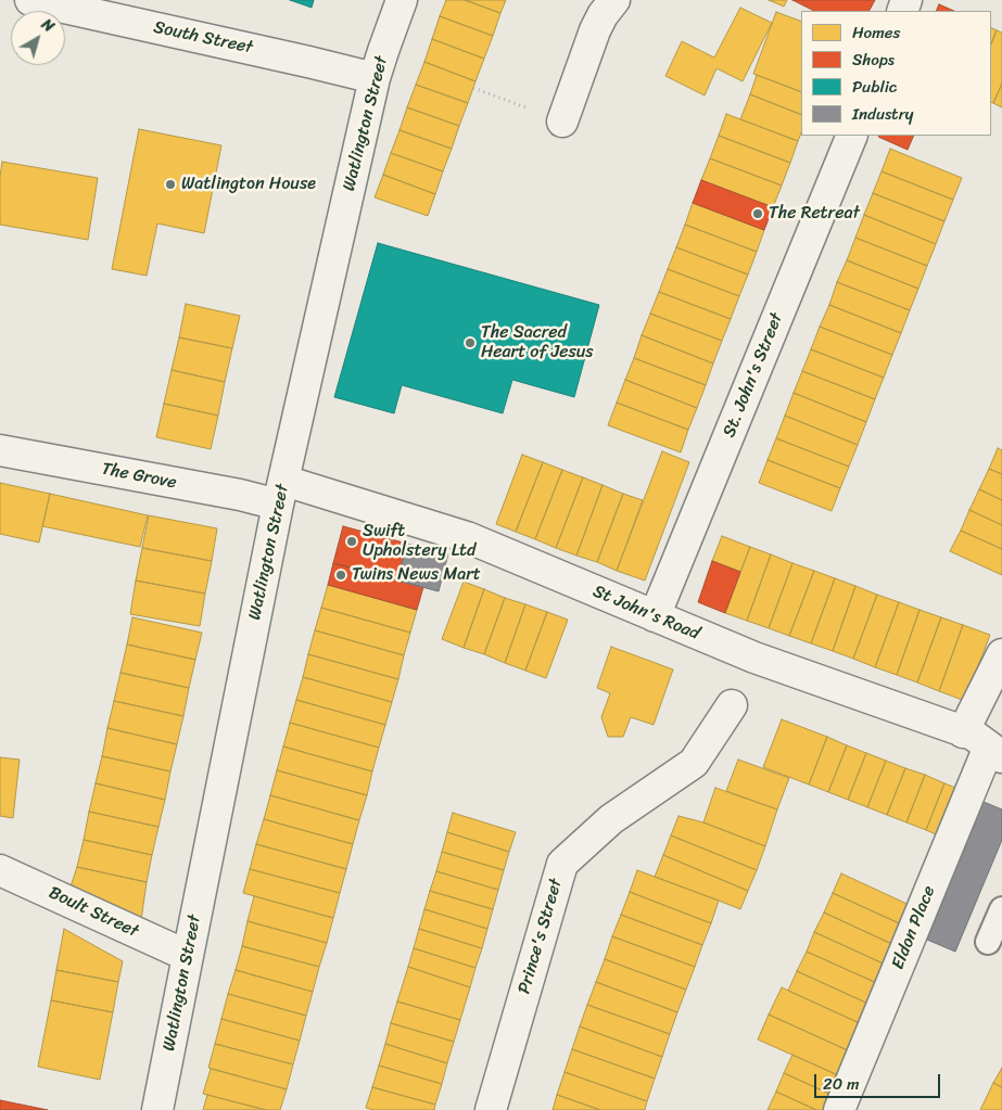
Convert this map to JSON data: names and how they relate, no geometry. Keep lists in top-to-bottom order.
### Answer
{
  "streets": {
    "street": [
      "South Street",
      "Watlington Street",
      "St. John's Street",
      "The Grove",
      "St John's Road",
      "Boult Street",
      "Eldon Place",
      "Prince's Street"
    ]
  },
  "crossings": [
    ["South Street", "Watlington Street"],
    ["Watlington Street", "The Grove"],
    ["Watlington Street", "St John's Road"],
    ["Watlington Street", "Boult Street"],
    ["St. John's Street", "St John's Road"],
    ["The Grove", "St John's Road"],
    ["St John's Road", "Eldon Place"]
  ],
  "places": [
    "Watlington House",
    "The Retreat",
    "The Sacred Heart of Jesus",
    "Swift Upholstery Ltd",
    "Twins News Mart"
  ],
  "legend": [
    "Homes",
    "Shops",
    "Public",
    "Industry"
  ],
  "scale_bar": "20 m",
  "north": "top right"
}
